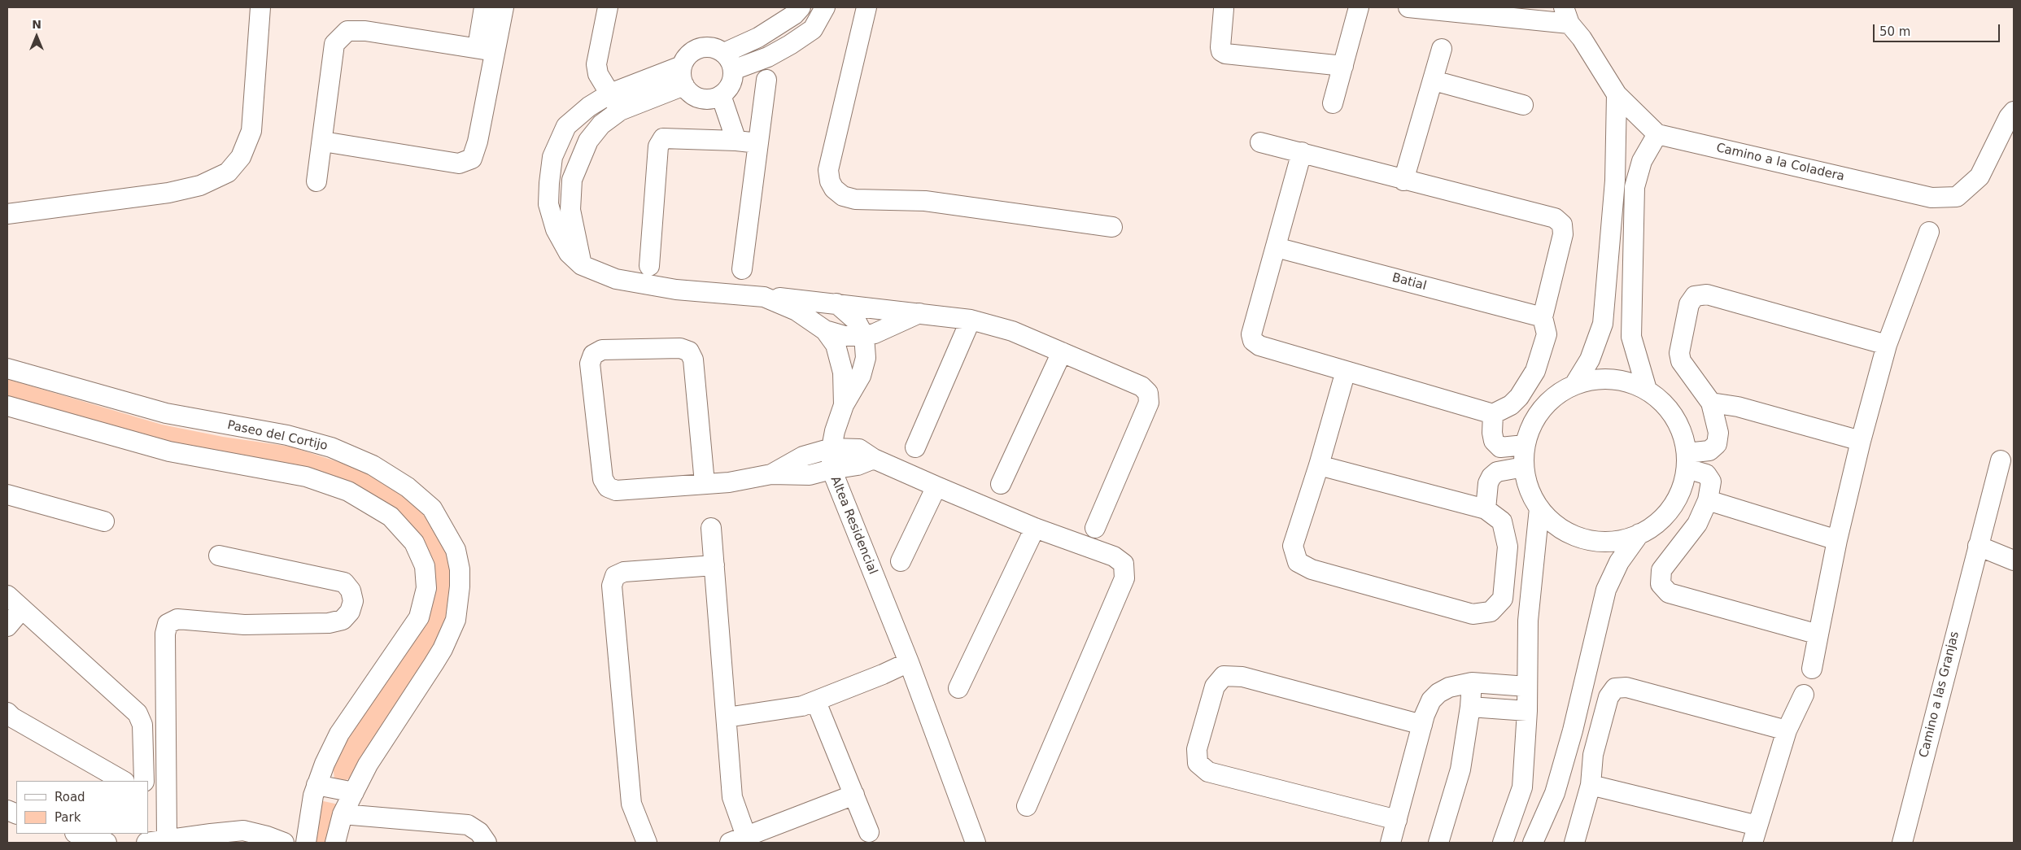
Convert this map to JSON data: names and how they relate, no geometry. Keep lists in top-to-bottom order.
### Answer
{
  "streets": {
    "street": [
      "Camino a la Coladera",
      "Batial",
      "Paseo del Cortijo",
      "Altea Residencial",
      "Camino a las Granjas"
    ]
  },
  "legend": ["Road", "Park"],
  "scale_bar": "50 m",
  "north": "top"
}
